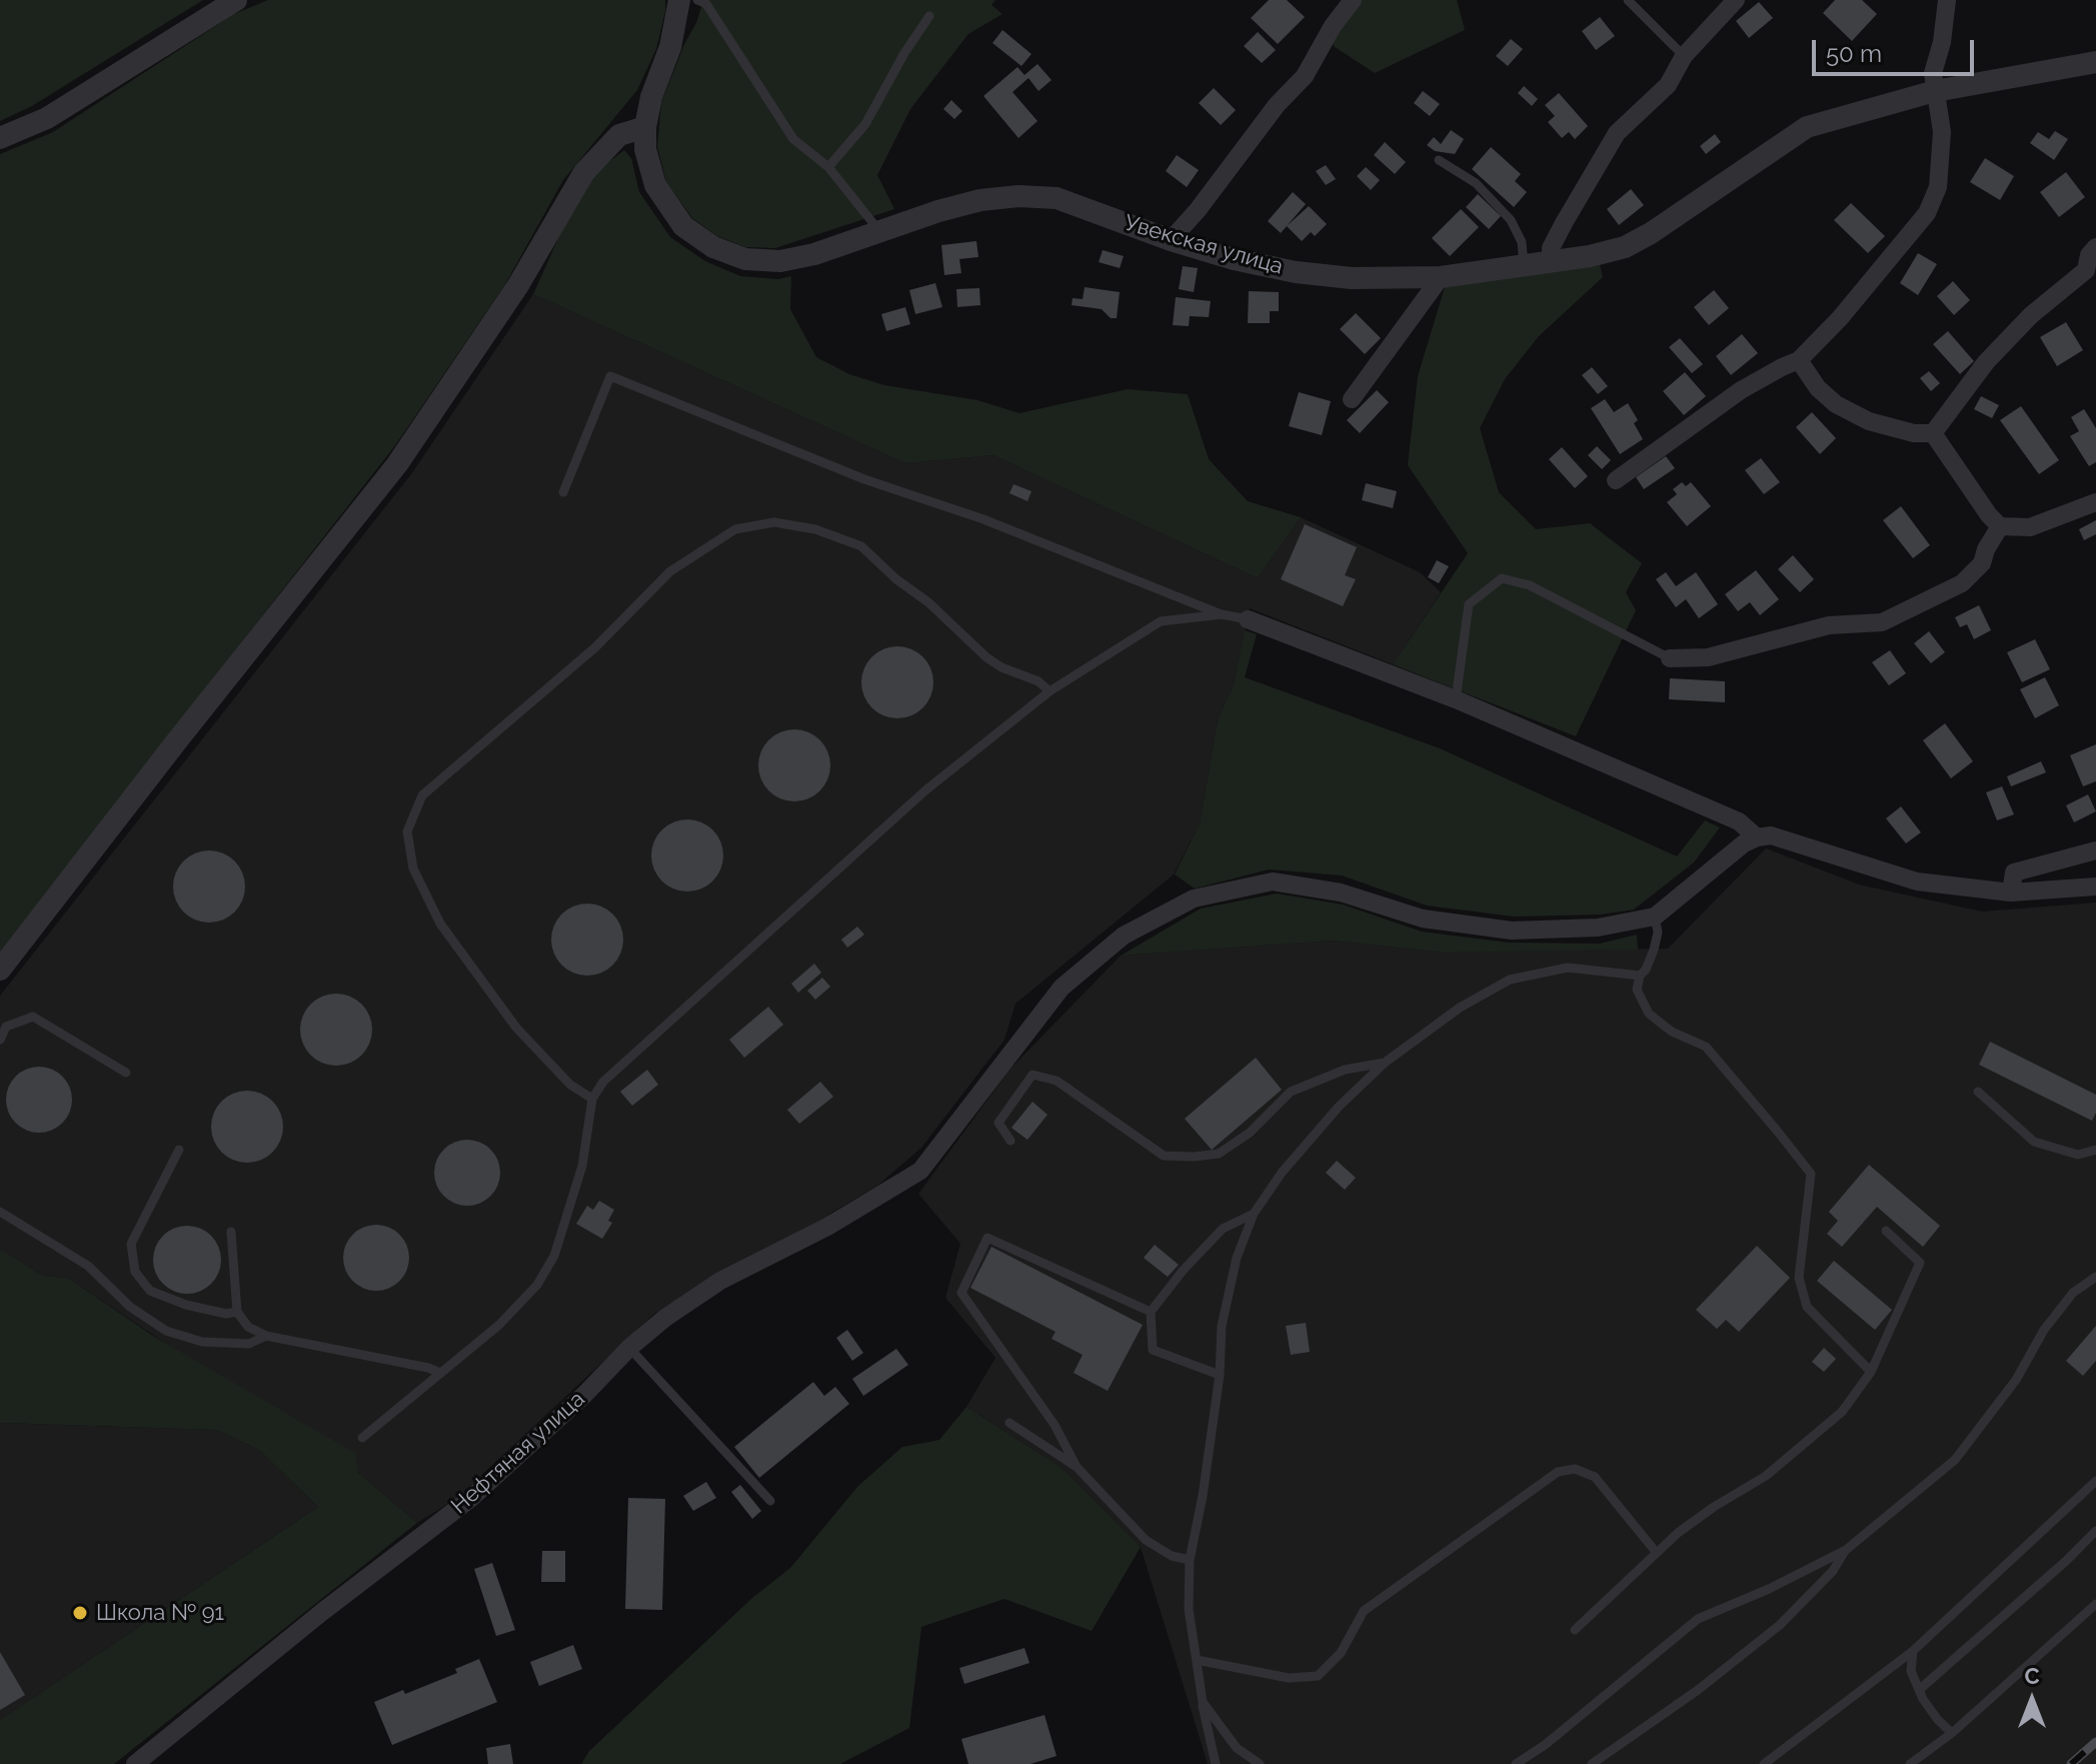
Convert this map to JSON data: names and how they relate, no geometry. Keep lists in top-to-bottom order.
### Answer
{
  "streets": {
    "street": ["Увекская улица", "Нефтяная улица"]
  },
  "places": ["Школа № 91"],
  "scale_bar": "50 m",
  "north": "top"
}
